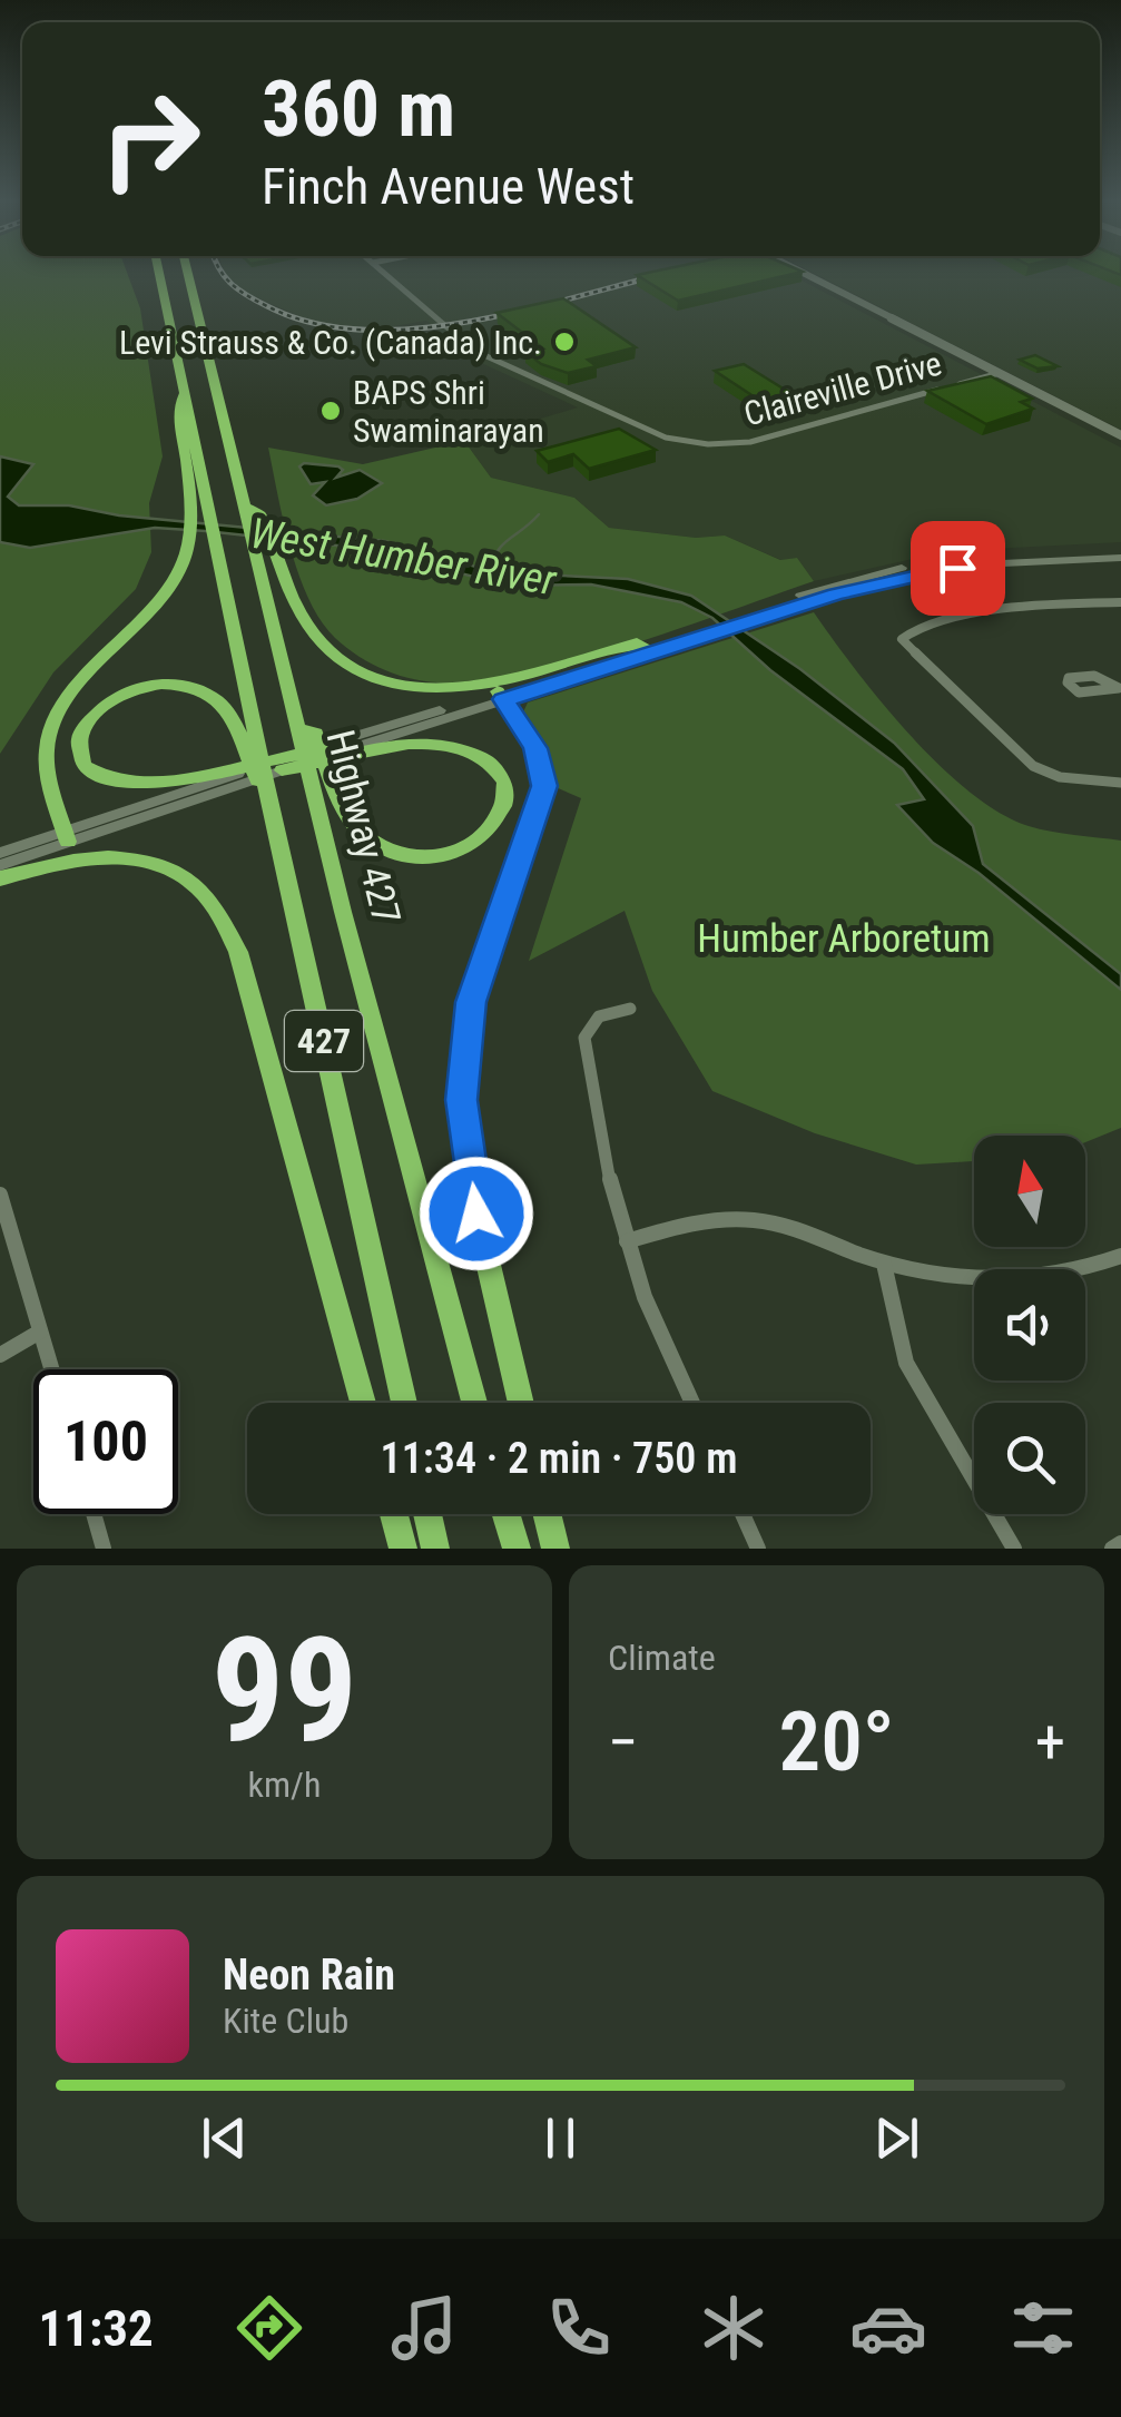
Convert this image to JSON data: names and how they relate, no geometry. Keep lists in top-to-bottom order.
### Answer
{
  "streets": {
    "highway": ["Highway 427", "427"],
    "street": ["Claireville Drive"]
  },
  "water": ["West Humber River"],
  "parks": ["Humber Arboretum"],
  "places": ["Levi Strauss & Co. (Canada) Inc.", "BAPS Shri Swaminarayan"],
  "north": "top",
  "page": {
    "turn": ["360 m", "Finch Avenue West"],
    "limit": "100",
    "trip": "11:34 · 2 min · 750 m",
    "tile": [
      ["99", "km/h"],
      "Climate"
    ],
    "heat": ["−", "20°", "+"],
    "song": ["Neon Rain", "Kite Club"],
    "tabs": "11:32"
  }
}
